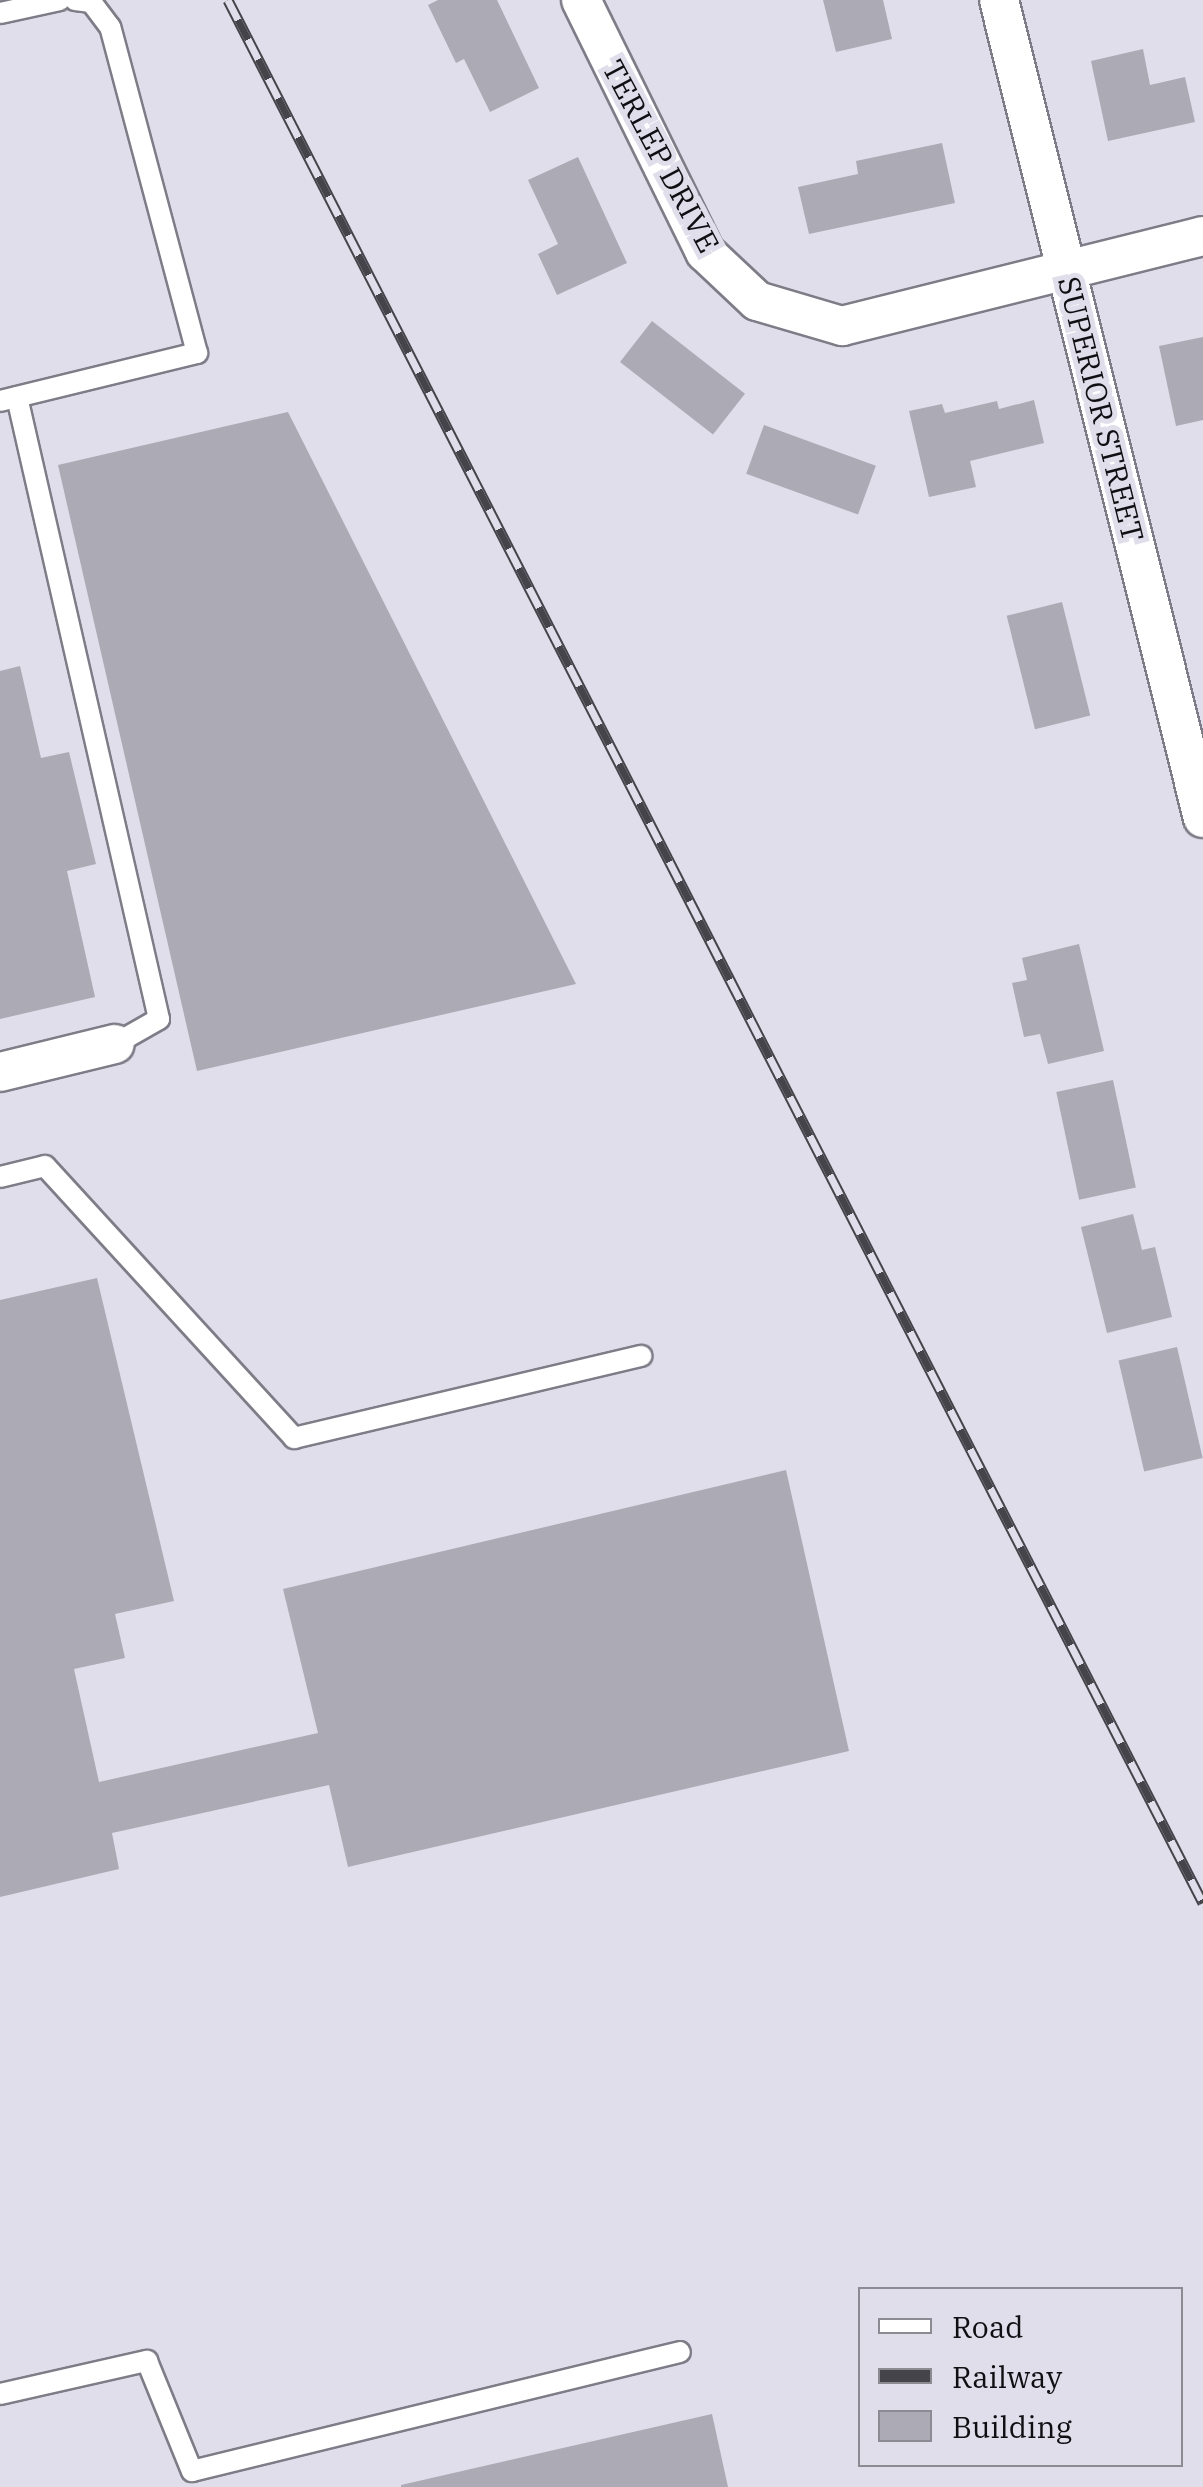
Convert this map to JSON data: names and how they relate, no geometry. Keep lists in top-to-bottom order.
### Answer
{
  "streets": {
    "street": ["TERLEP DRIVE", "SUPERIOR STREET"]
  },
  "crossings": [
    ["TERLEP DRIVE", "SUPERIOR STREET"]
  ],
  "legend": ["Road", "Railway", "Building"]
}
